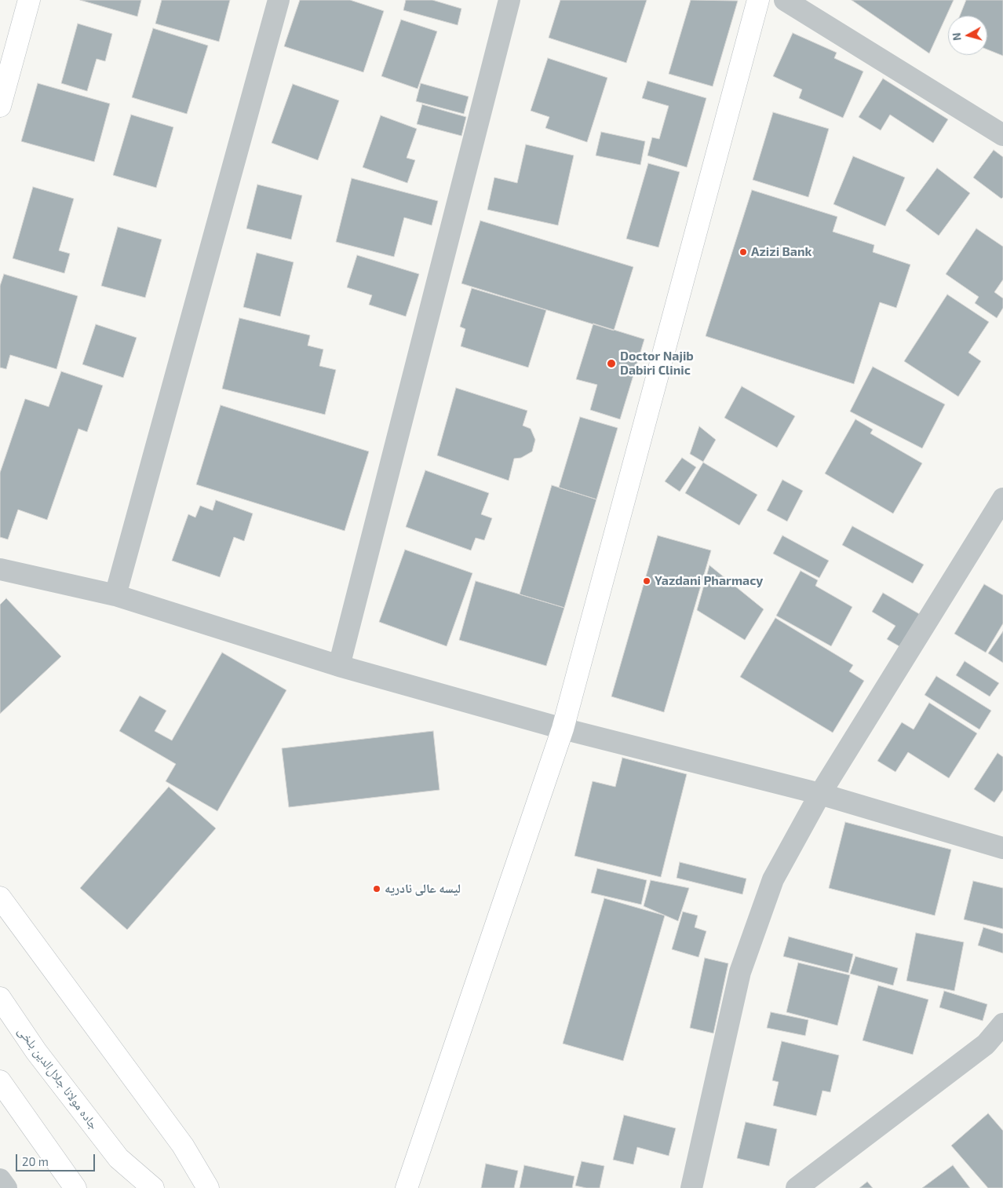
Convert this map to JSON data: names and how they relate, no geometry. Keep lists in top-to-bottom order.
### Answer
{
  "streets": {
    "main road": ["جاده مولانا جلال‌الدین بلخی"]
  },
  "places": [
    "Azizi Bank",
    "Doctor Najib Dabiri Clinic",
    "Yazdani Pharmacy",
    "لیسه عالی نادریه"
  ],
  "scale_bar": "20 m",
  "north": "left"
}
